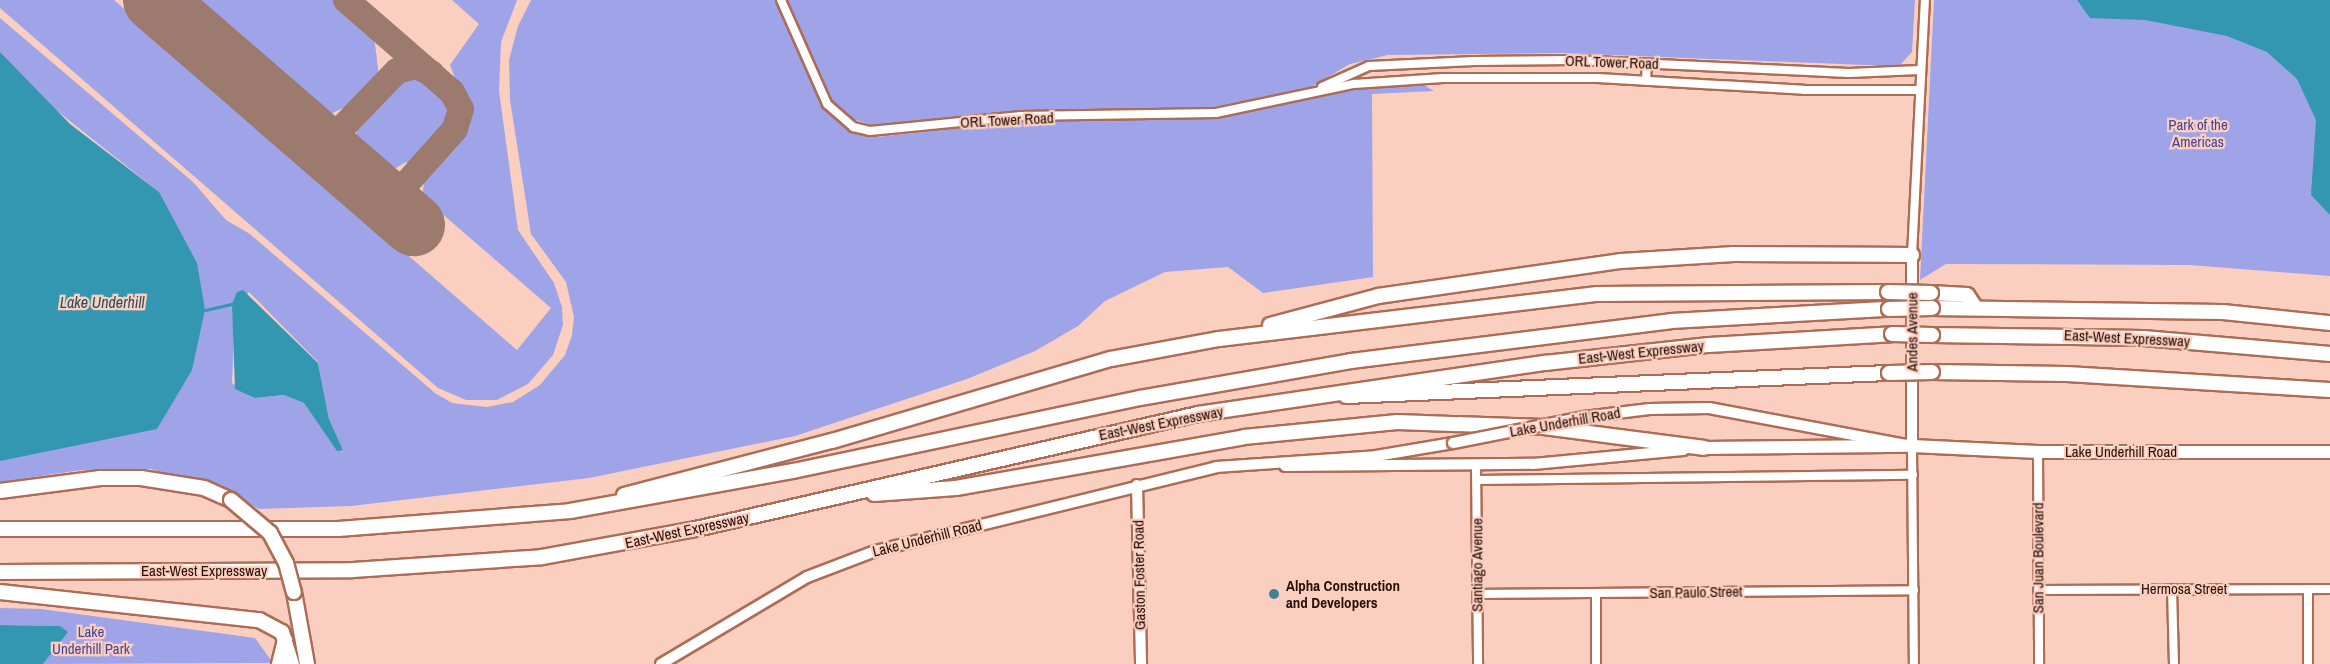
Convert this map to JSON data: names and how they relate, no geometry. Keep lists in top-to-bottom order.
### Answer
{
  "streets": {
    "highway": ["East-West Expressway"],
    "main road": ["Andes Avenue", "Lake Underhill Road", "Gaston Foster Road"],
    "street": [
      "ORL Tower Road",
      "San Juan Boulevard",
      "Santiago Avenue",
      "Hermosa Street",
      "San Paulo Street"
    ]
  },
  "crossings": [
    ["ORL Tower Road", "Andes Avenue"],
    ["Andes Avenue", "Lake Underhill Road"],
    ["Andes Avenue", "San Paulo Street"],
    ["Lake Underhill Road", "San Juan Boulevard"],
    ["Lake Underhill Road", "Santiago Avenue"],
    ["Lake Underhill Road", "Gaston Foster Road"],
    ["San Juan Boulevard", "Hermosa Street"],
    ["Santiago Avenue", "San Paulo Street"]
  ],
  "water": ["Lake Underhill"],
  "parks": ["Park of the Americas", "Lake Underhill Park"],
  "places": ["Alpha Construction and Developers"]
}
